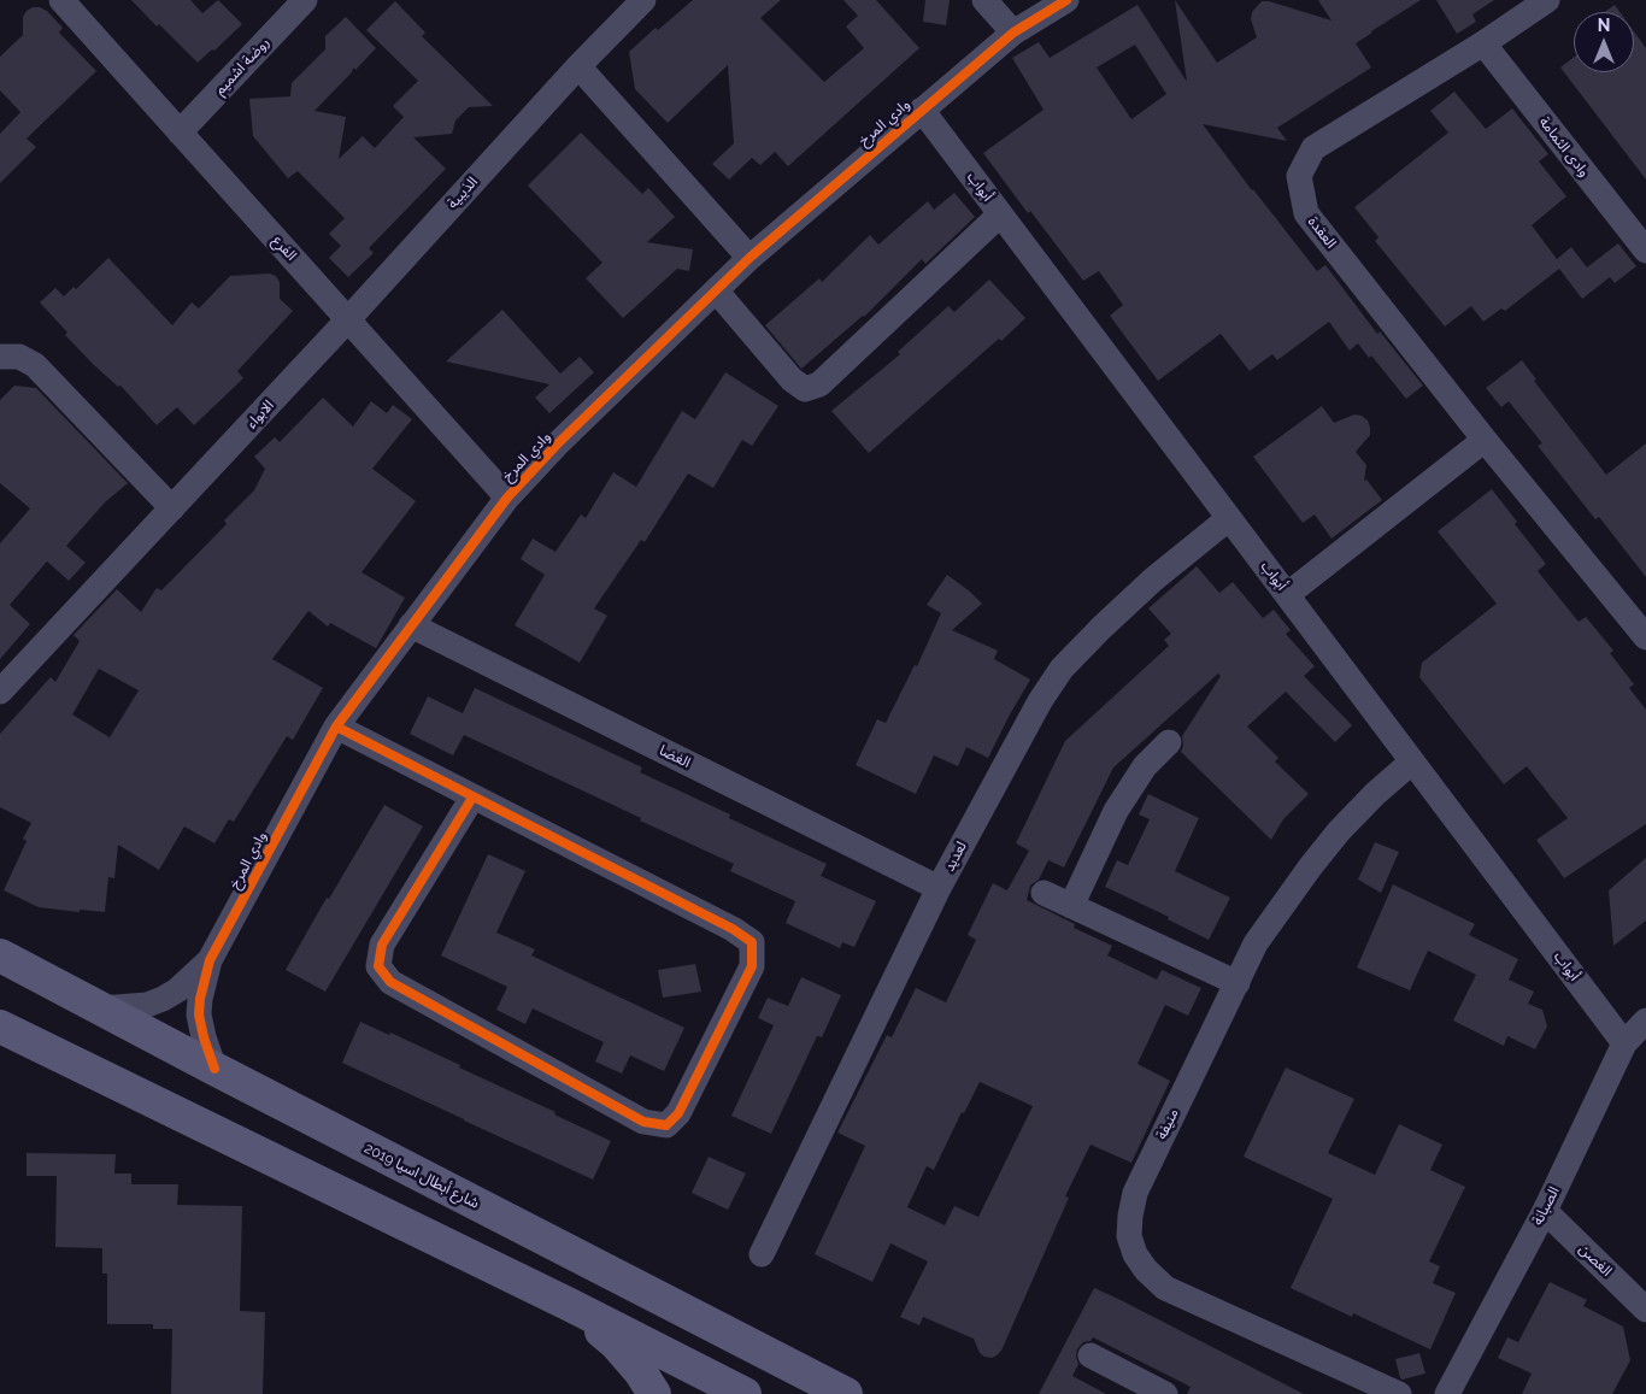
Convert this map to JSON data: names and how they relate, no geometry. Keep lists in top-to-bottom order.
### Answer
{
  "streets": {
    "main road": ["شارع أبطال اسيا 2019"],
    "street": [
      "روضة اشميم",
      "وادي المرخ",
      "وادى الثمامة",
      "أبواب",
      "الذيبية",
      "العقدة",
      "الفرع",
      "الابواء",
      "الغضا",
      "لعديد",
      "منيفة",
      "الصبانة",
      "الغصن"
    ]
  },
  "crossings": [
    ["روضة اشميم", "الفرع"],
    ["وادي المرخ", "أبواب"],
    ["وادي المرخ", "الفرع"],
    ["وادي المرخ", "الغضا"],
    ["وادي المرخ", "شارع أبطال اسيا 2019"],
    ["وادى الثمامة", "العقدة"],
    ["أبواب", "لعديد"],
    ["أبواب", "منيفة"],
    ["أبواب", "الصبانة"],
    ["الذيبية", "الفرع"],
    ["الذيبية", "الابواء"],
    ["الفرع", "الابواء"],
    ["الغضا", "لعديد"],
    ["الصبانة", "الغصن"]
  ],
  "north": "top"
}
